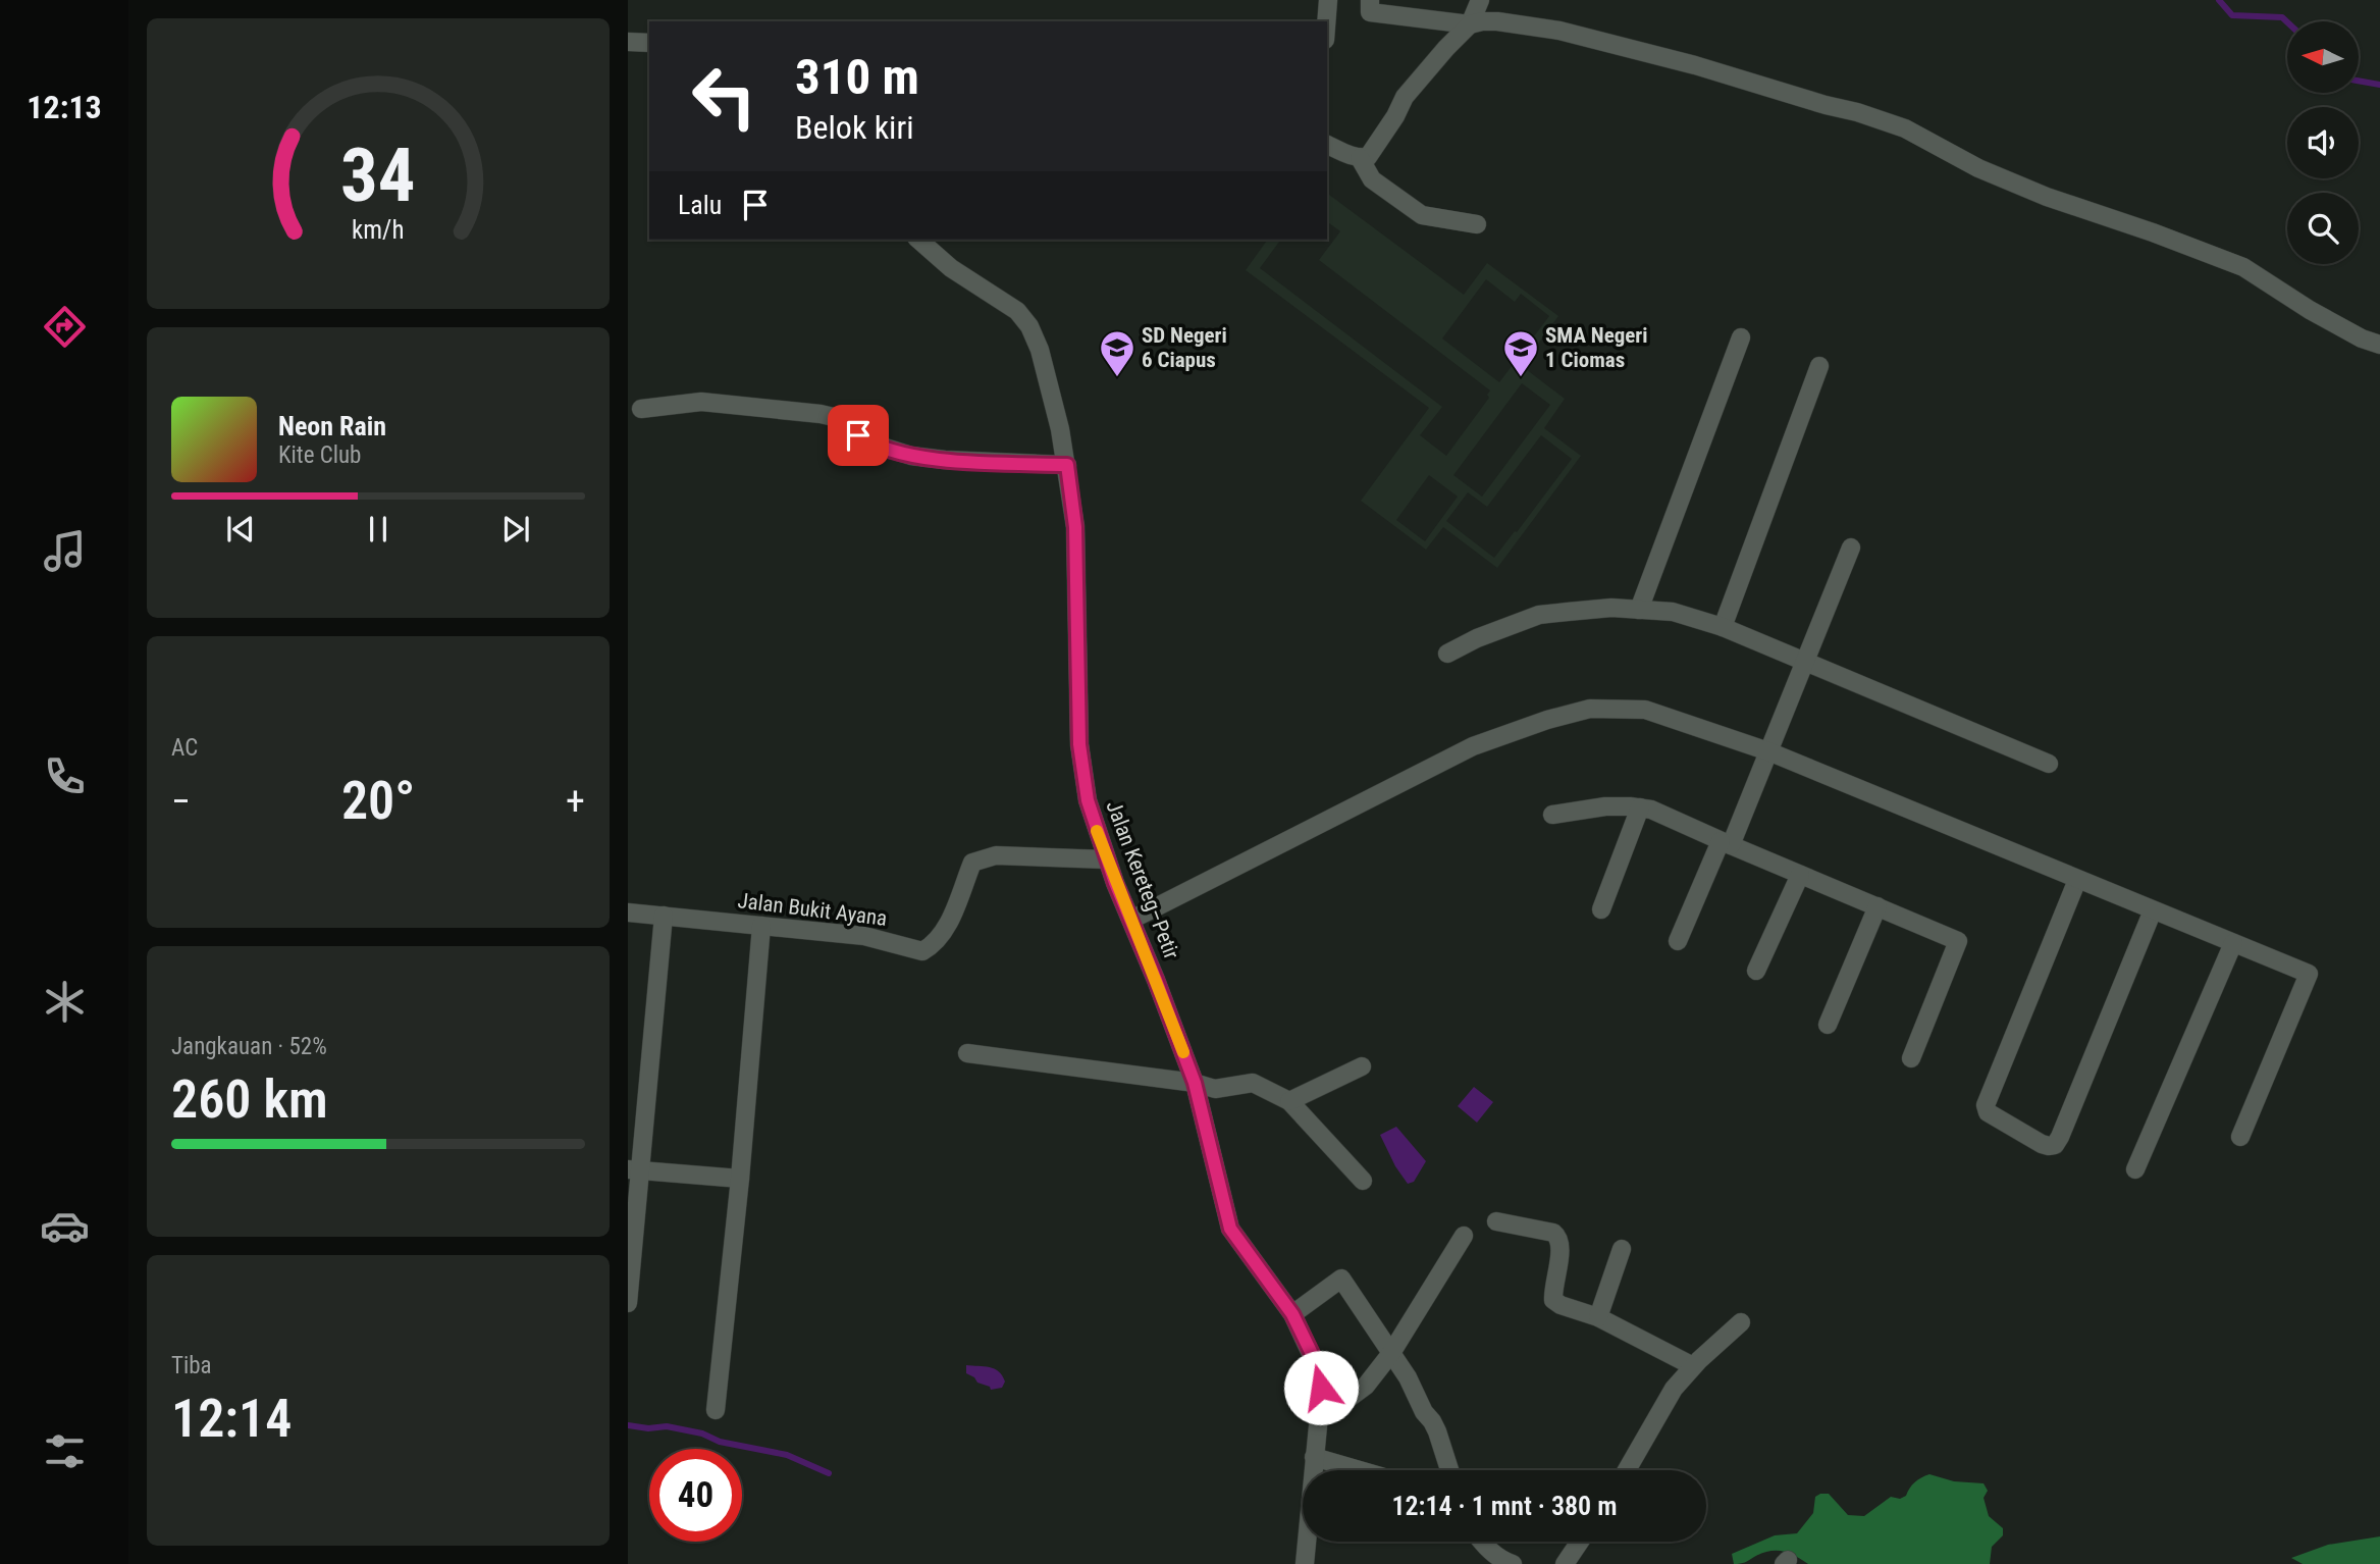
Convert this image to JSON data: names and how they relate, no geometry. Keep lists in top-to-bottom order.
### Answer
{
  "streets": {
    "street": ["Jalan Kereteg–Petir", "Jalan Bukit Ayana"]
  },
  "crossings": [
    ["Jalan Kereteg–Petir", "Jalan Bukit Ayana"]
  ],
  "places": {
    "school or university": ["SD Negeri 6 Ciapus", "SMA Negeri 1 Ciomas"]
  },
  "north": "left",
  "page": {
    "tabs": "12:13",
    "turn": ["310 m", "Belok kiri"],
    "then": "Lalu",
    "song": ["Neon Rain", "Kite Club"],
    "tile": [
      "AC",
      ["Jangkauan · 52%", "260 km"],
      ["Tiba", "12:14"]
    ],
    "heat": ["−", "20°", "+"],
    "limit": "40",
    "trip": "12:14 · 1 mnt · 380 m",
    "gauge": ["34", "km/h"]
  }
}
